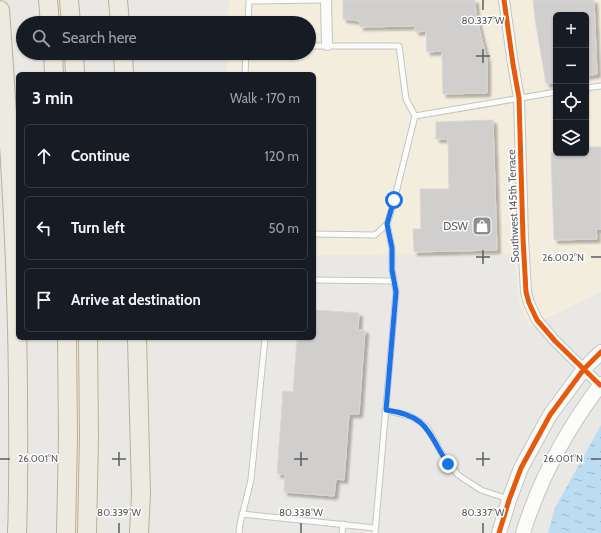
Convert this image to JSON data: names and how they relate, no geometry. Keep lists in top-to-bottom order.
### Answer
{
  "streets": {
    "street": ["Southwest 145th Terrace"]
  },
  "places": {
    "shop": ["DSW"]
  },
  "page": {
    "map_buttons": ["+", "−"],
    "search": "Search here",
    "heading": ["3 min", "Walk · 170 m"],
    "list": [
      ["Continue", "120 m"],
      ["Turn left", "50 m"],
      "Arrive at destination"
    ]
  },
  "coordinates": [
    "80.337°W",
    "26.002°N",
    "26.001°N",
    "80.339°W",
    "80.338°W"
  ]
}
